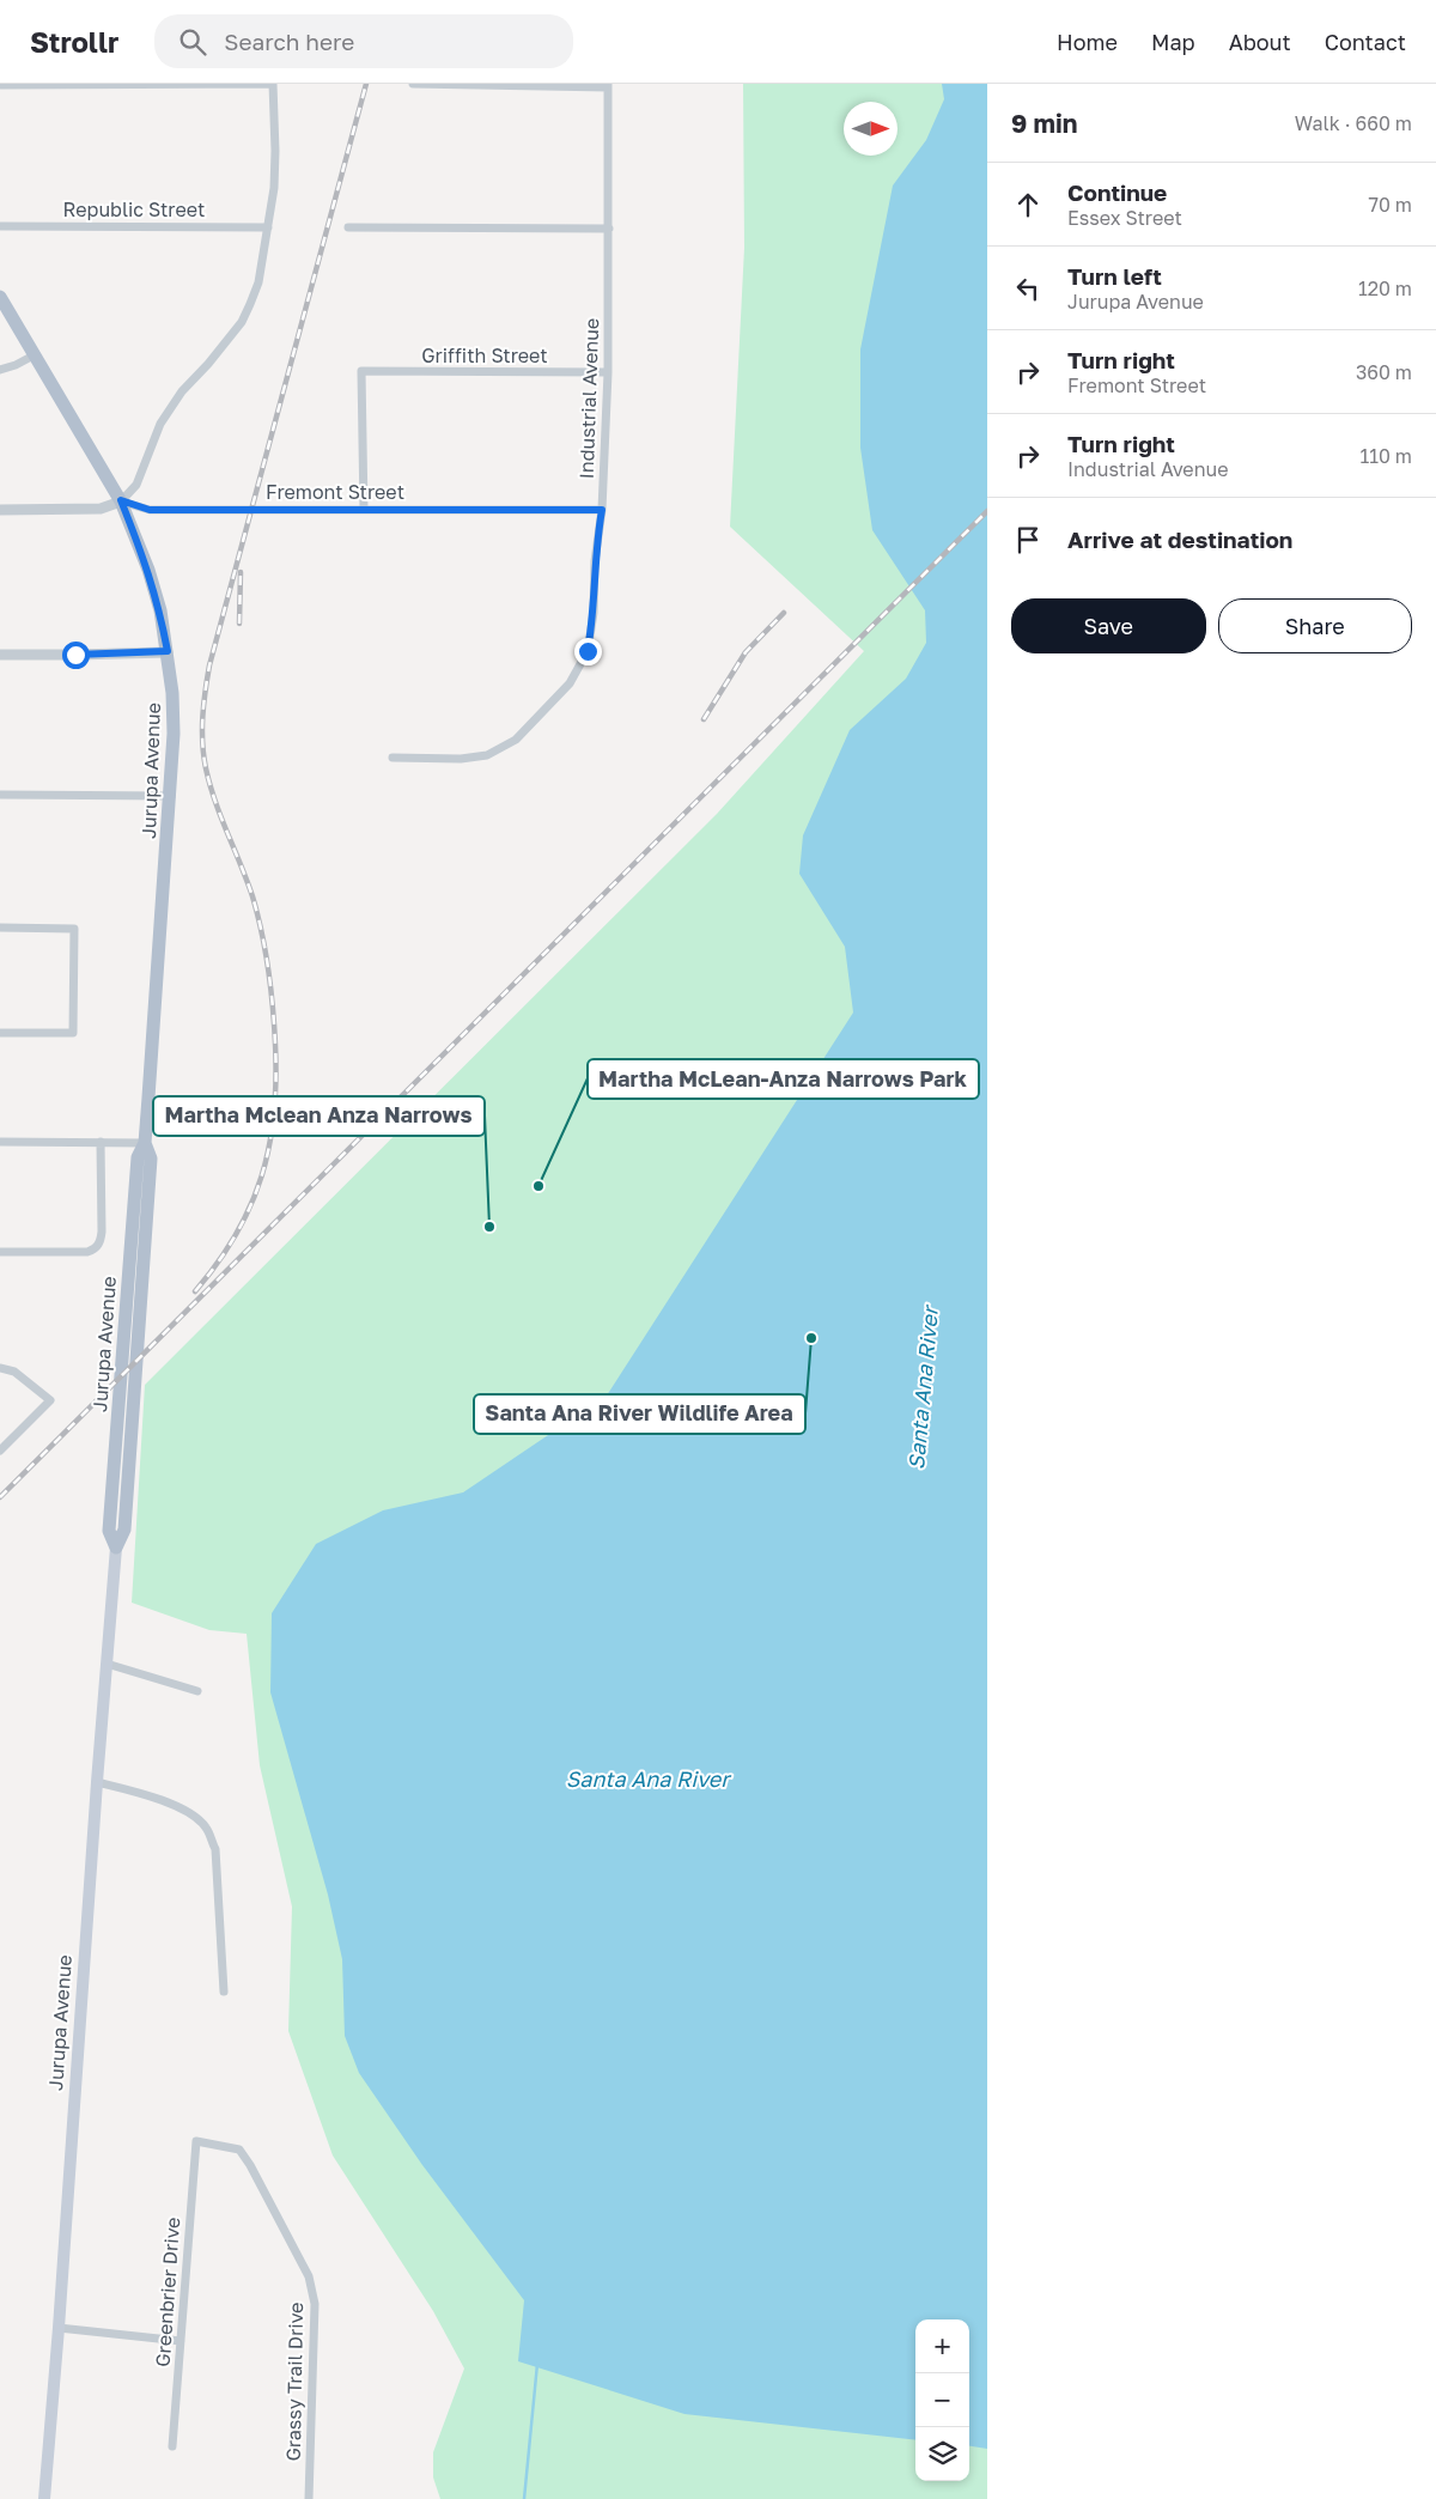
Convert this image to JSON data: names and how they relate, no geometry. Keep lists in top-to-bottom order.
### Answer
{
  "streets": {
    "main road": ["Jurupa Avenue"],
    "street": [
      "Republic Street",
      "Griffith Street",
      "Industrial Avenue",
      "Fremont Street",
      "Greenbrier Drive",
      "Grassy Trail Drive"
    ]
  },
  "crossings": [
    ["Griffith Street", "Industrial Avenue"],
    ["Griffith Street", "Fremont Street"],
    ["Industrial Avenue", "Fremont Street"],
    ["Fremont Street", "Jurupa Avenue"],
    ["Greenbrier Drive", "Grassy Trail Drive"]
  ],
  "water": ["Santa Ana River"],
  "places": ["Martha McLean-Anza Narrows Park", "Martha Mclean Anza Narrows", "Santa Ana River Wildlife Area"],
  "north": "right",
  "page": {
    "header": "Strollr",
    "search": "Search here",
    "nav": [
      "Home",
      "Map",
      "About",
      "Contact"
    ],
    "heading": ["9 min", "Walk · 660 m"],
    "list": [
      ["Continue", "Essex Street", "70 m"],
      ["Turn left", "Jurupa Avenue", "120 m"],
      ["Turn right", "Fremont Street", "360 m"],
      ["Turn right", "Industrial Avenue", "110 m"],
      "Arrive at destination"
    ],
    "buttons": ["Save", "Share"],
    "map_buttons": ["+", "−"]
  }
}
